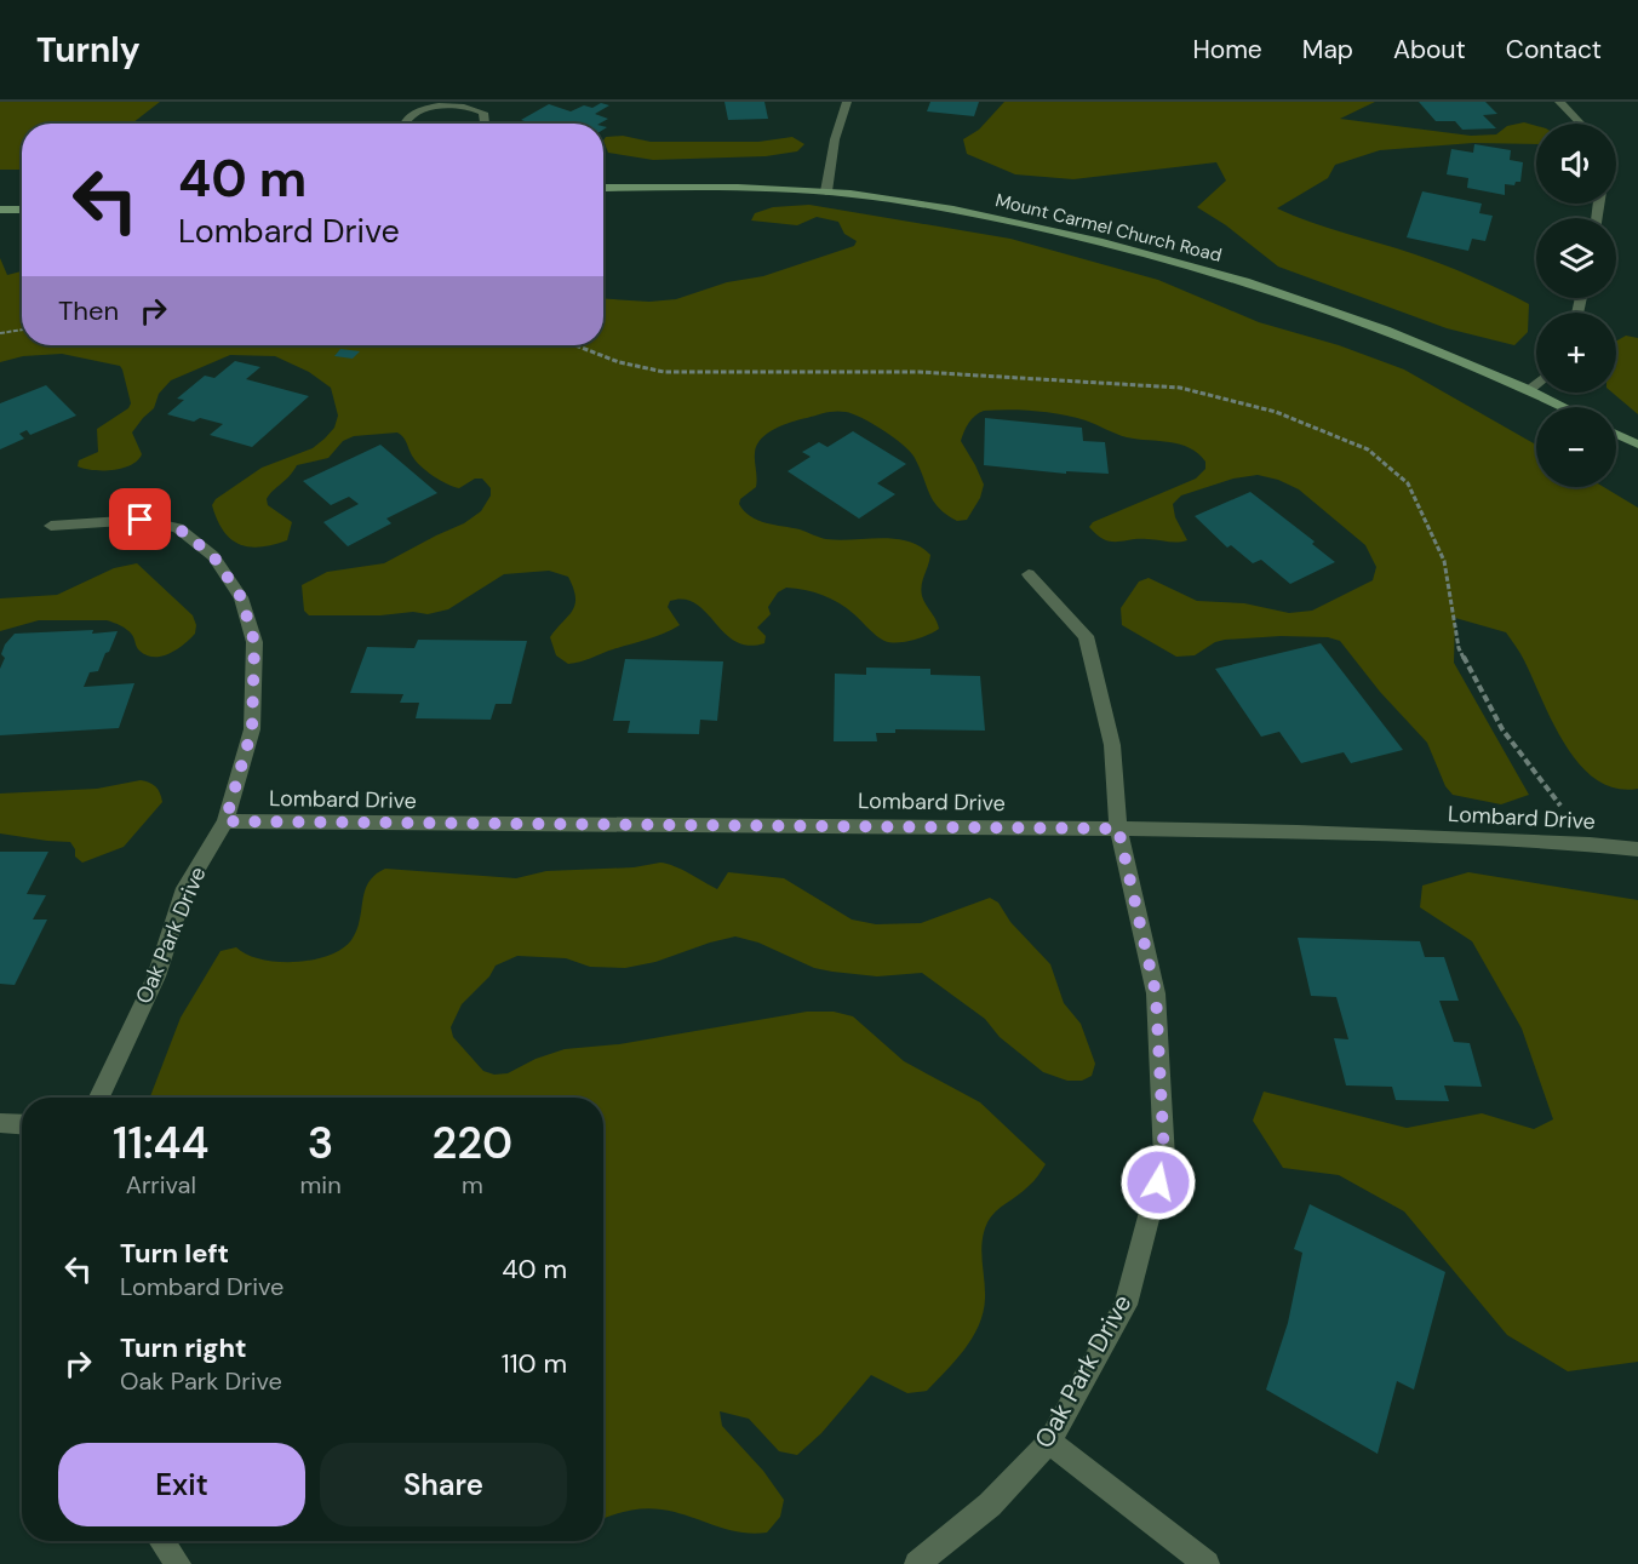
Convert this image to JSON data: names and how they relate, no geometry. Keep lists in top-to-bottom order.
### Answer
{
  "streets": {
    "main road": ["Mount Carmel Church Road"],
    "street": ["Lombard Drive", "Oak Park Drive"]
  },
  "crossings": [
    ["Lombard Drive", "Oak Park Drive"]
  ],
  "page": {
    "header": "Turnly",
    "nav": [
      "Home",
      "Map",
      "About",
      "Contact"
    ],
    "map_buttons": ["+", "−"],
    "turn": ["40 m", "Lombard Drive"],
    "then": "Then",
    "eta": [
      "11:44",
      "Arrival",
      "3",
      "min",
      "220",
      "m"
    ],
    "list": [
      {
        "name": "Turn left",
        "note": "Lombard Drive",
        "value": "40 m"
      },
      {
        "name": "Turn right",
        "note": "Oak Park Drive",
        "value": "110 m"
      }
    ],
    "buttons": ["Exit", "Share"]
  }
}
